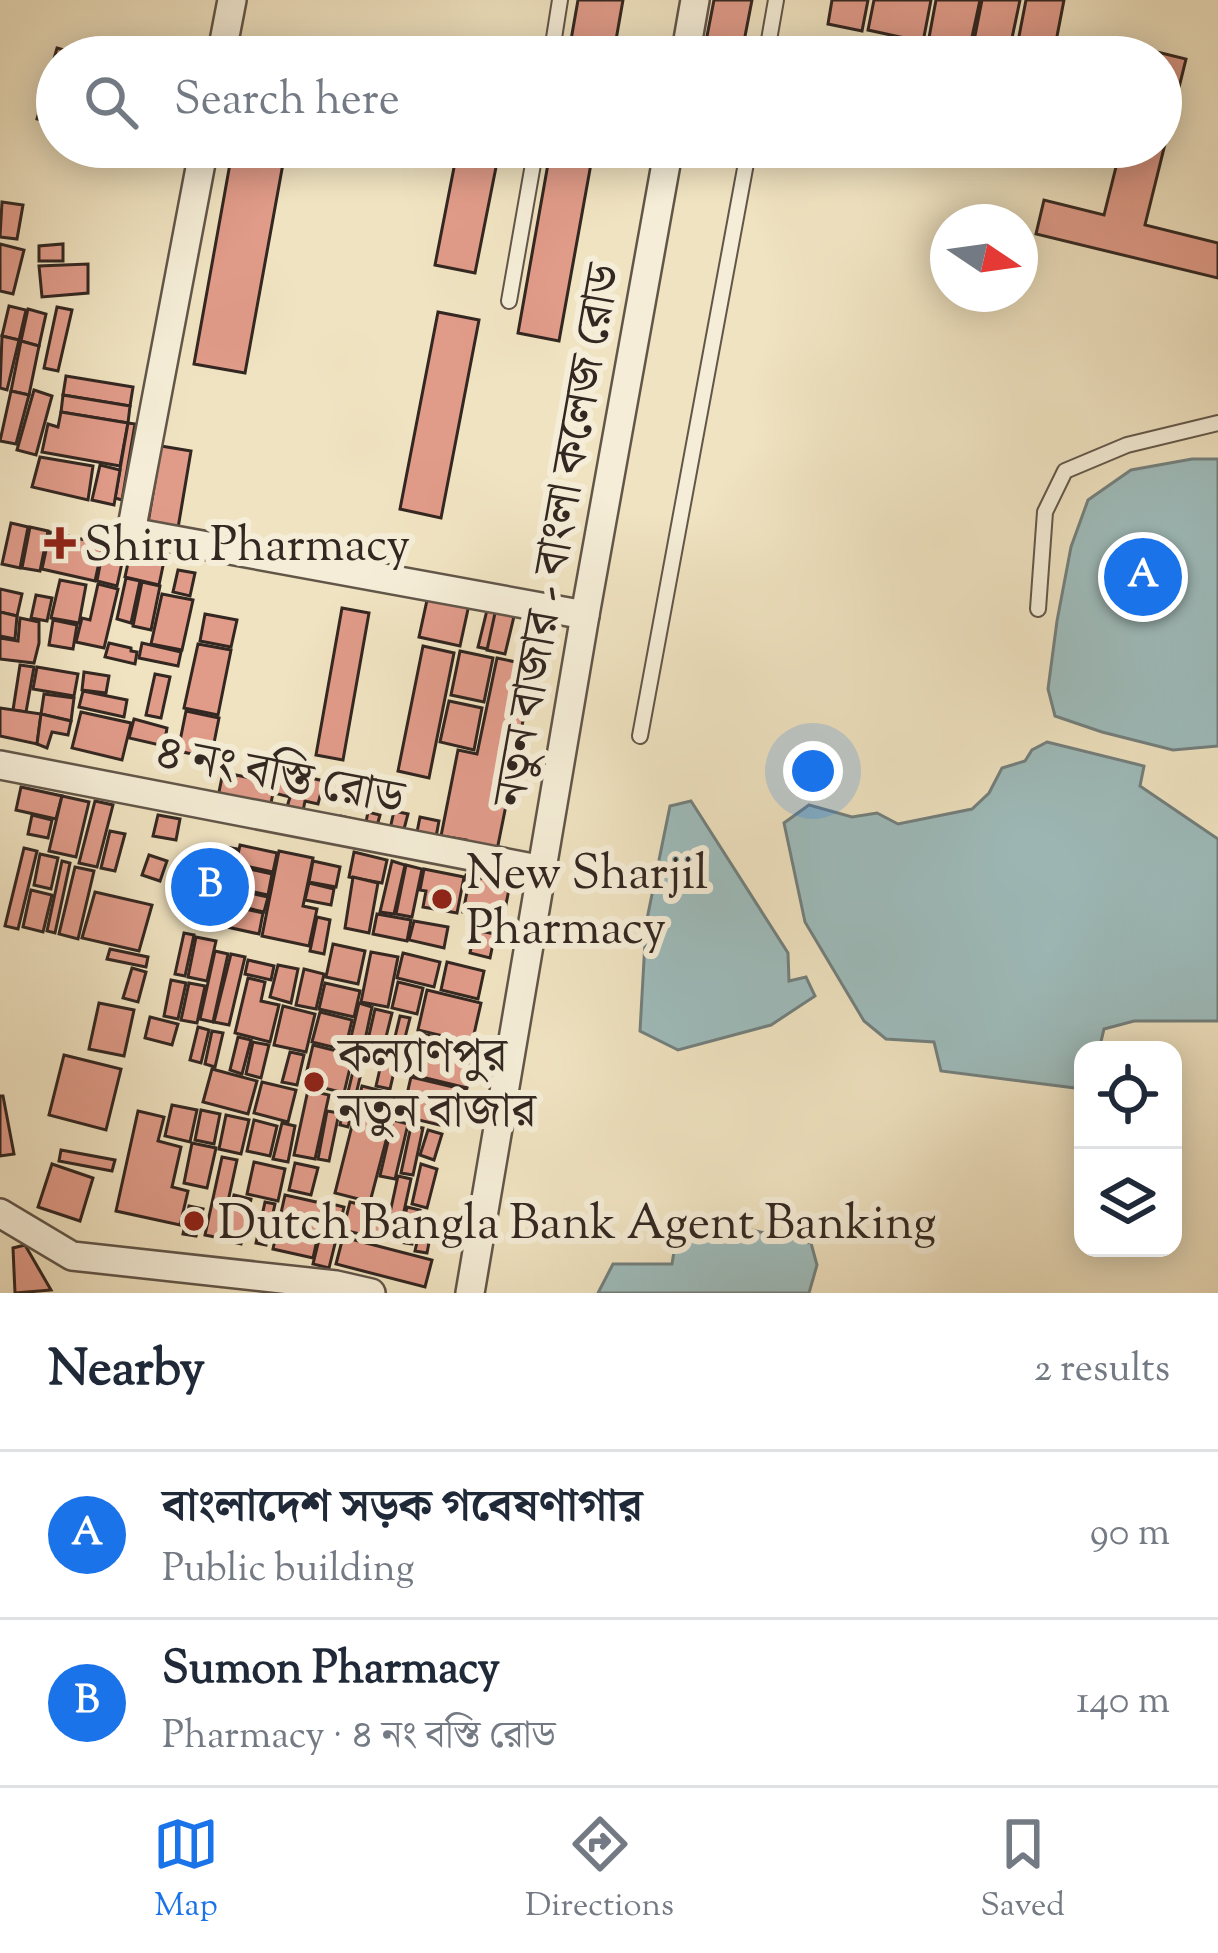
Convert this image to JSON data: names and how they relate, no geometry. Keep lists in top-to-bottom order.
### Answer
{
  "streets": {
    "street": ["নতুন বাজার - বাংলা কলেজ রোড", "৪ নং বস্তি রোড"]
  },
  "crossings": [
    ["নতুন বাজার - বাংলা কলেজ রোড", "৪ নং বস্তি রোড"]
  ],
  "places": {
    "health": ["Shiru Pharmacy"],
    "other": ["New Sharjil Pharmacy", "কল্যাণপুর নতুন বাজার", "Dutch Bangla Bank Agent Banking"]
  },
  "north": "right",
  "page": {
    "search": "Search here",
    "pins": ["A", "B"],
    "heading": ["Nearby", "2 results"],
    "list": [
      {
        "mark": "A",
        "name": "বাংলাদেশ সড়ক গবেষণাগার",
        "note": "Public building",
        "value": "90 m"
      },
      {
        "mark": "B",
        "name": "Sumon Pharmacy",
        "note": "Pharmacy · ৪ নং বস্তি রোড",
        "value": "140 m"
      }
    ],
    "nav": ["Map", "Directions", "Saved"]
  }
}
